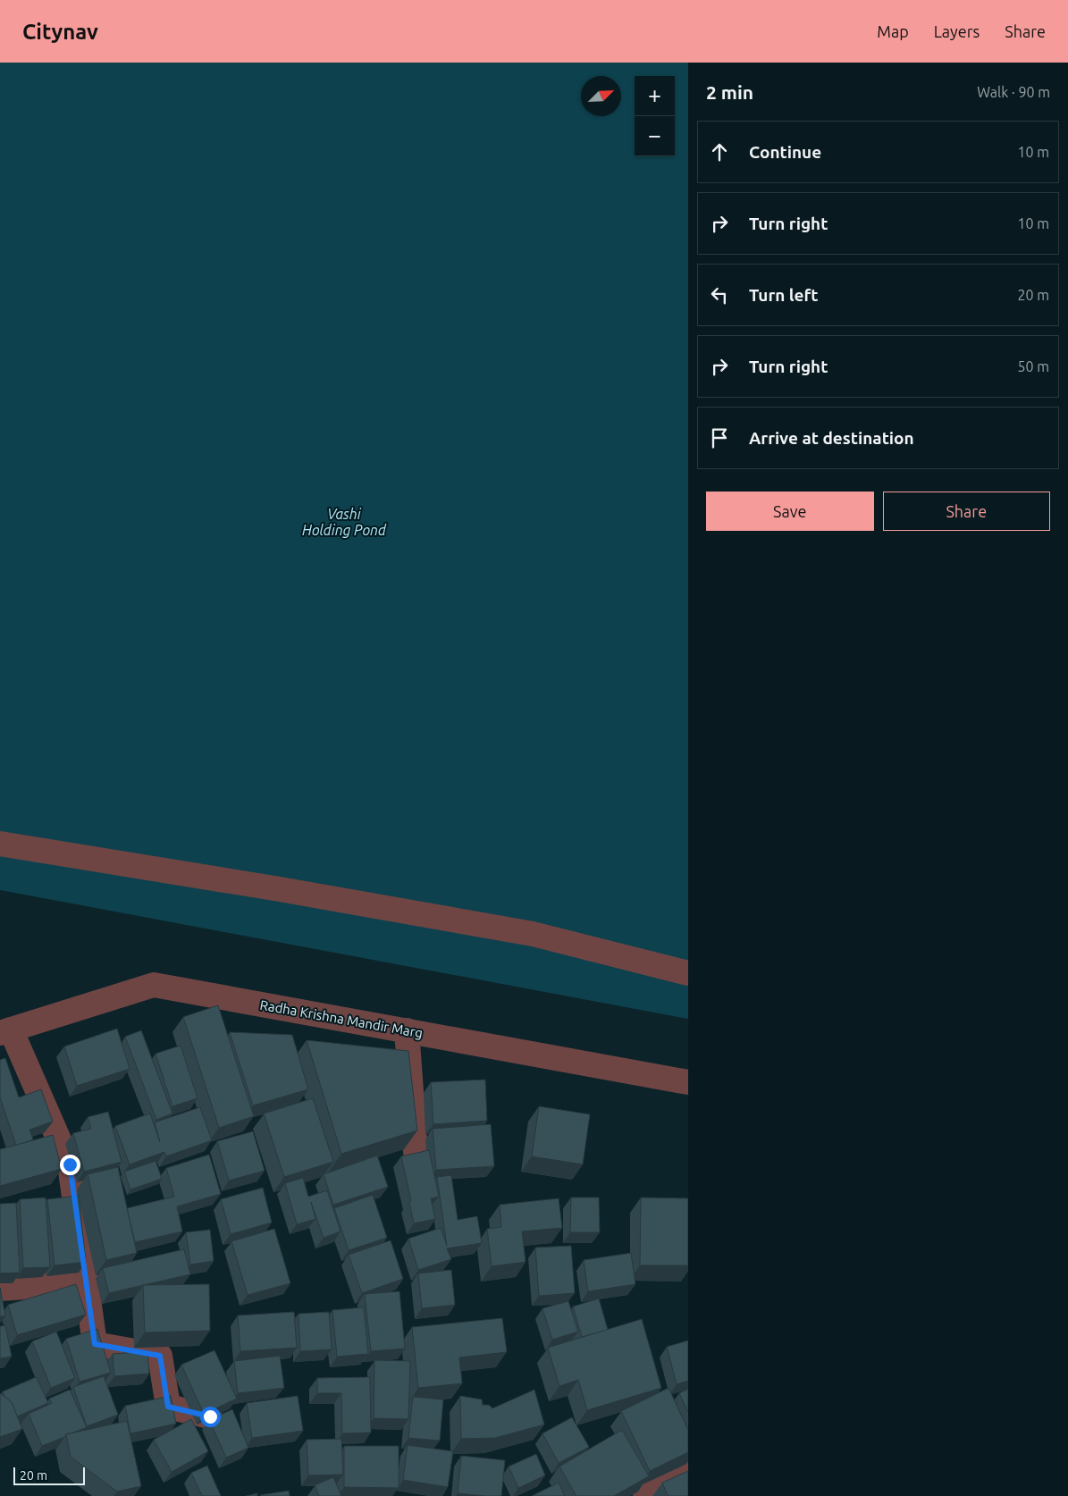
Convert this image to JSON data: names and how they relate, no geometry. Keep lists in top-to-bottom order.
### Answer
{
  "streets": {
    "street": ["Radha Krishna Mandir Marg"]
  },
  "water": ["Vashi Holding Pond"],
  "scale_bar": "20 m",
  "north": "top right",
  "page": {
    "header": "Citynav",
    "nav": ["Map", "Layers", "Share"],
    "heading": ["2 min", "Walk · 90 m"],
    "map_buttons": ["+", "−"],
    "list": [
      ["Continue", "10 m"],
      ["Turn right", "10 m"],
      ["Turn left", "20 m"],
      ["Turn right", "50 m"],
      "Arrive at destination"
    ],
    "buttons": ["Save", "Share"],
    "scale": "20 m"
  }
}
